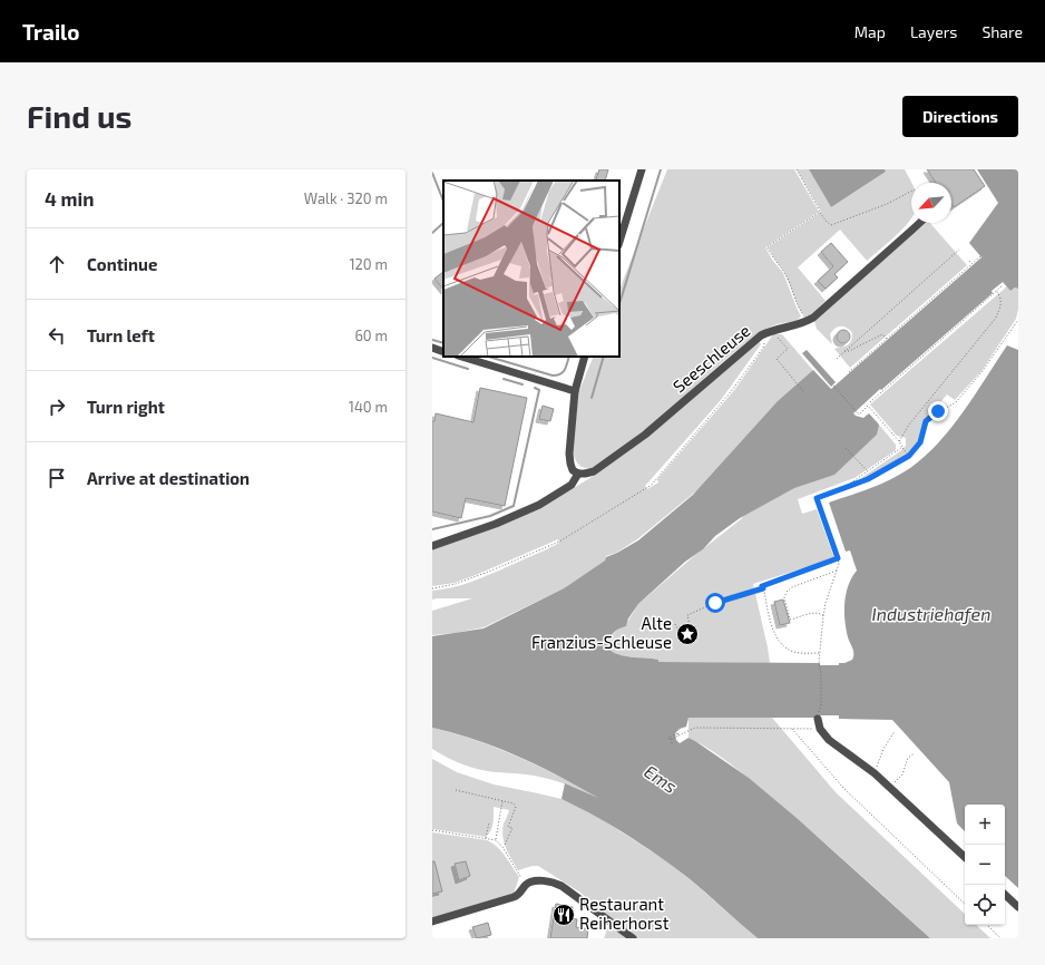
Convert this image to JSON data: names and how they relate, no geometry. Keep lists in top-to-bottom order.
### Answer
{
  "streets": {
    "street": ["Seeschleuse"]
  },
  "water": ["Industriehafen", "Ems"],
  "places": {
    "place": ["Alte Franzius-Schleuse"],
    "restaurant": ["Restaurant Reiherhorst"]
  },
  "north": "bottom left",
  "page": {
    "header": "Trailo",
    "nav": ["Map", "Layers", "Share"],
    "buttons": "Directions",
    "title": "Find us",
    "heading": ["4 min", "Walk · 320 m"],
    "list": [
      ["Continue", "120 m"],
      ["Turn left", "60 m"],
      ["Turn right", "140 m"],
      "Arrive at destination"
    ],
    "map_buttons": ["+", "−"]
  }
}
